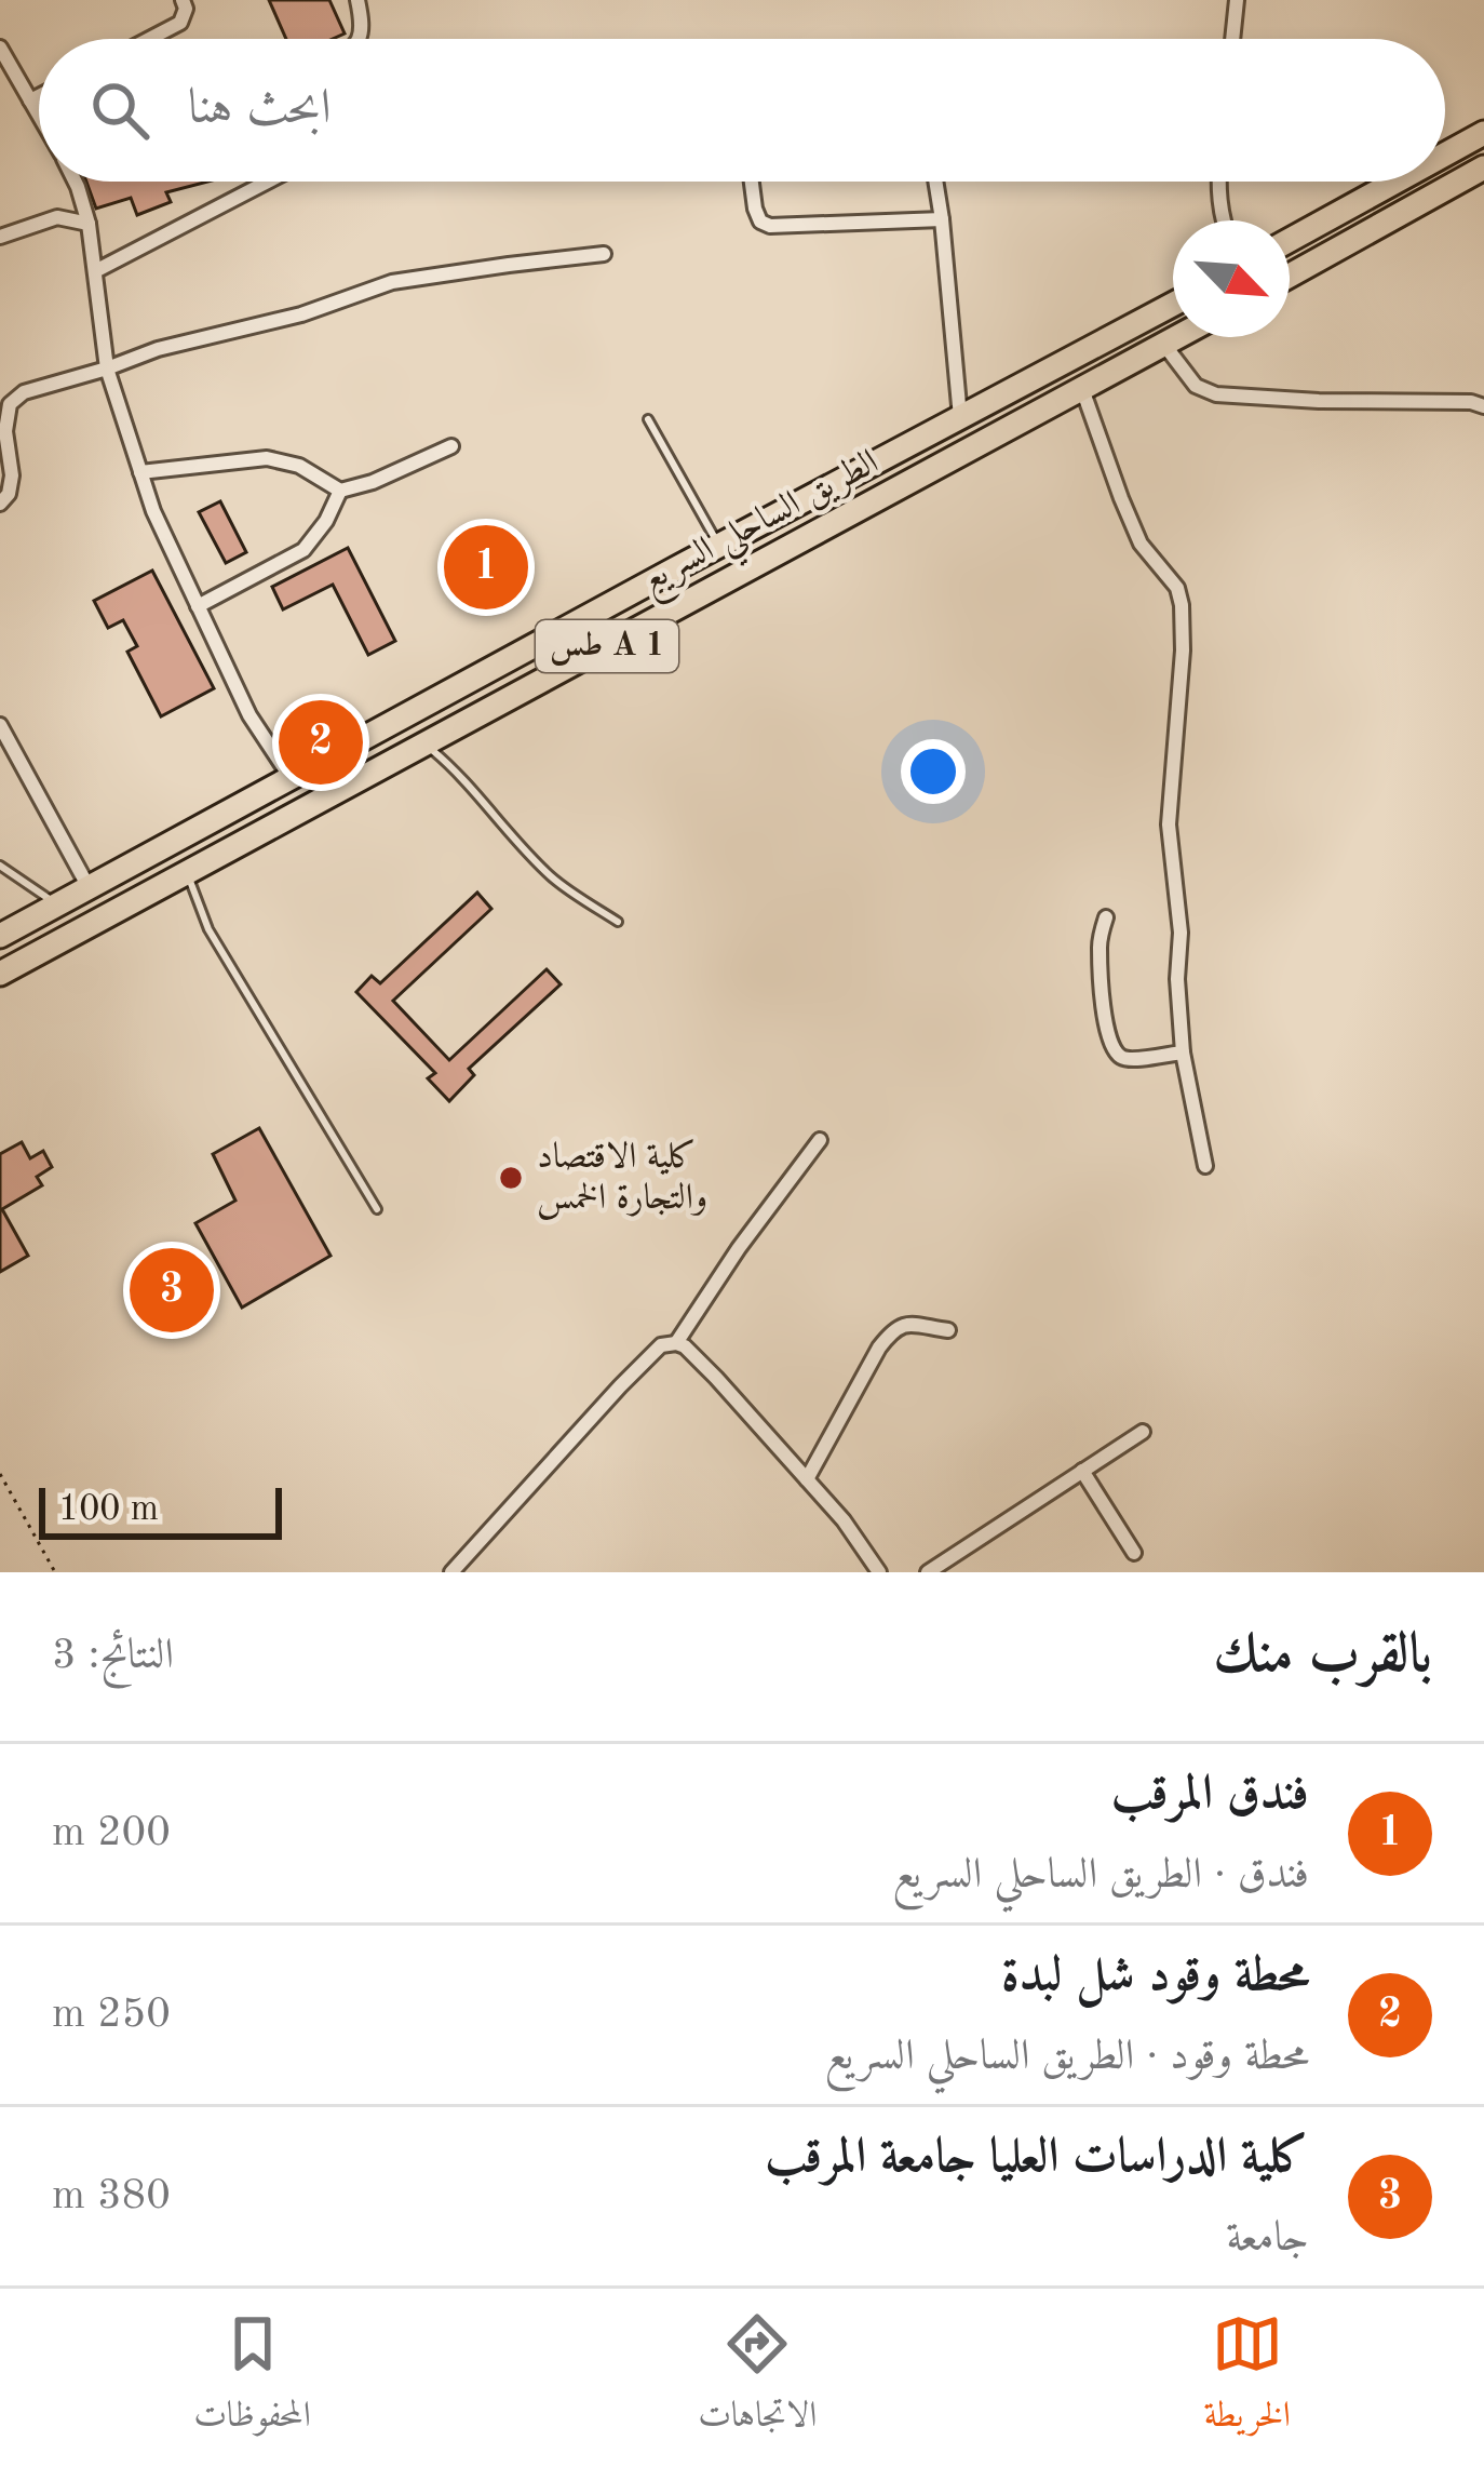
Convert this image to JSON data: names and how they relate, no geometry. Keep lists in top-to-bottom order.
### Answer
{
  "streets": {
    "highway": ["الطريق الساحلي السريع", "طس A 1"]
  },
  "places": ["كلية الاقتصاد والتجارة الخمس"],
  "scale_bar": "100 m",
  "north": "bottom right",
  "page": {
    "search": "ابحث هنا",
    "pins": ["1", "2", "3"],
    "scale": "100 m",
    "heading": ["بالقرب منك", "النتائج: 3"],
    "list": [
      {
        "mark": "1",
        "name": "فندق المرقب",
        "note": "فندق · الطريق الساحلي السريع",
        "value": "200 m"
      },
      {
        "mark": "2",
        "name": "محطة وقود شل لبدة",
        "note": "محطة وقود · الطريق الساحلي السريع",
        "value": "250 m"
      },
      {
        "mark": "3",
        "name": "كلية الدراسات العليا جامعة المرقب",
        "note": "جامعة",
        "value": "380 m"
      }
    ],
    "nav": ["الخريطة", "الاتجاهات", "المحفوظات"]
  }
}
